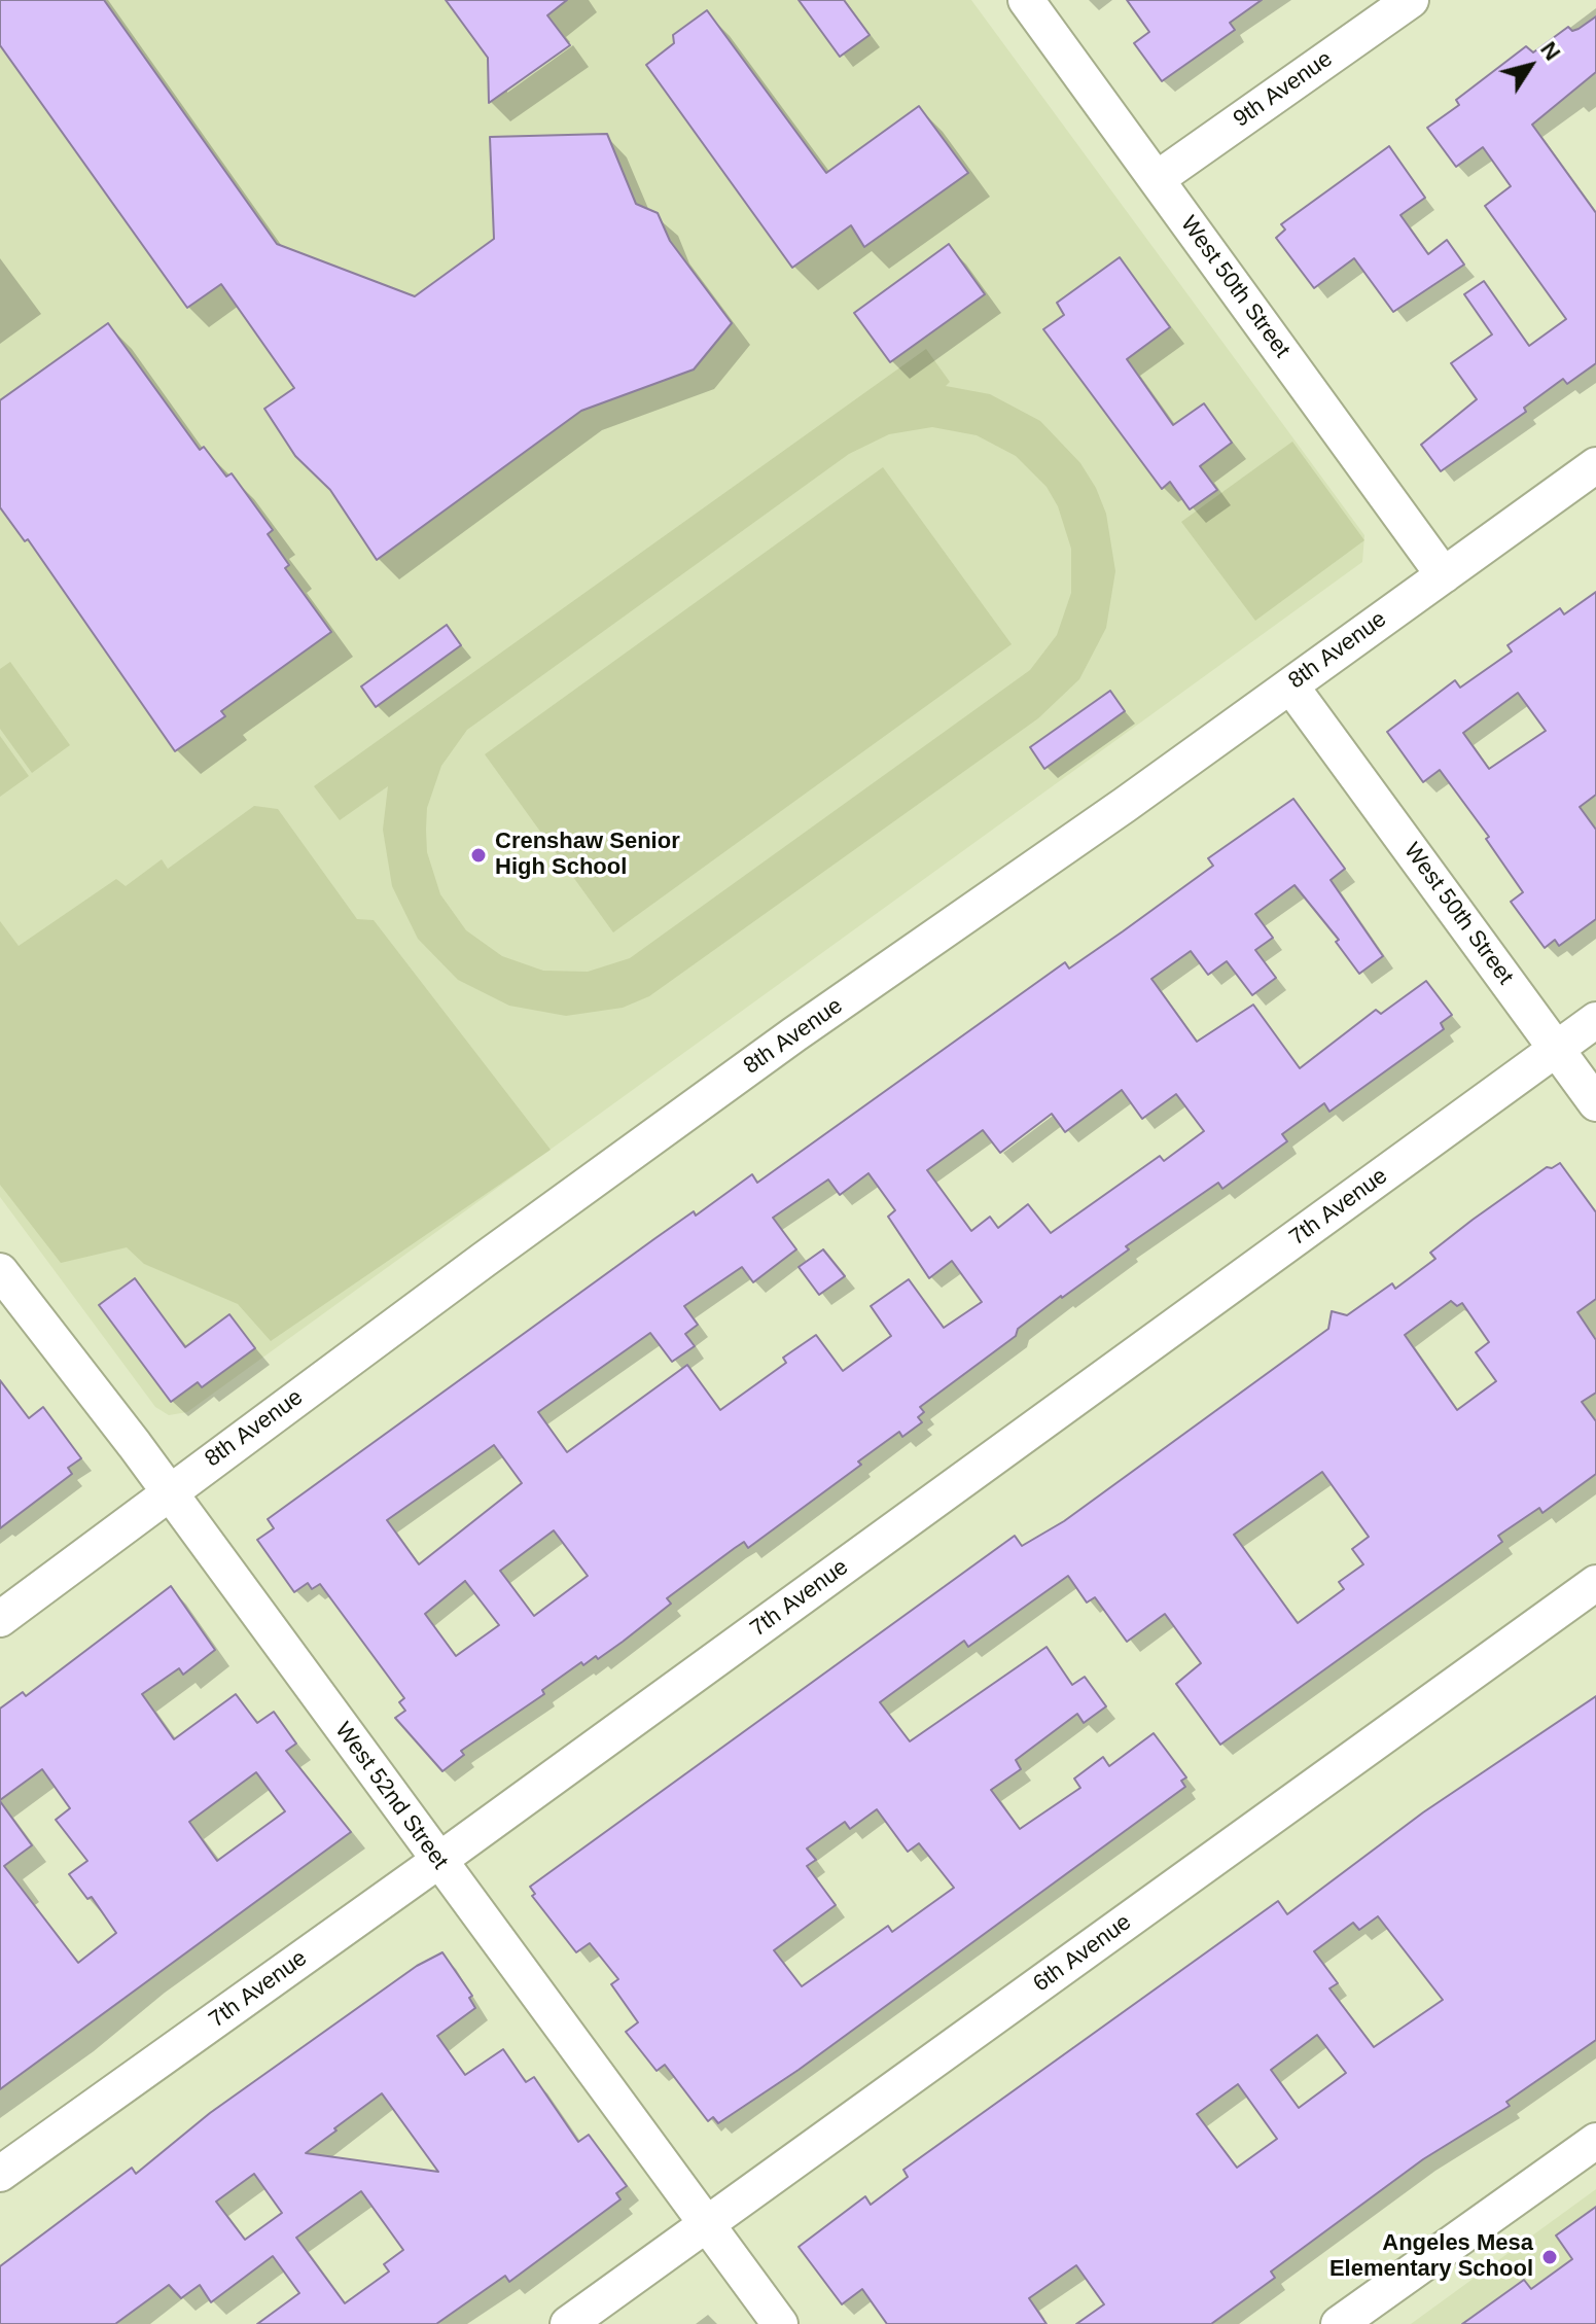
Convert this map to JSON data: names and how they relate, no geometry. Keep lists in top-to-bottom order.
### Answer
{
  "streets": {
    "street": [
      "9th Avenue",
      "West 50th Street",
      "8th Avenue",
      "7th Avenue",
      "West 52nd Street",
      "6th Avenue"
    ]
  },
  "crossings": [
    ["9th Avenue", "West 50th Street"],
    ["West 50th Street", "8th Avenue"],
    ["West 50th Street", "7th Avenue"],
    ["8th Avenue", "West 52nd Street"],
    ["7th Avenue", "West 52nd Street"],
    ["West 52nd Street", "6th Avenue"]
  ],
  "places": ["Crenshaw Senior High School", "Angeles Mesa Elementary School"],
  "north": "top right"
}
